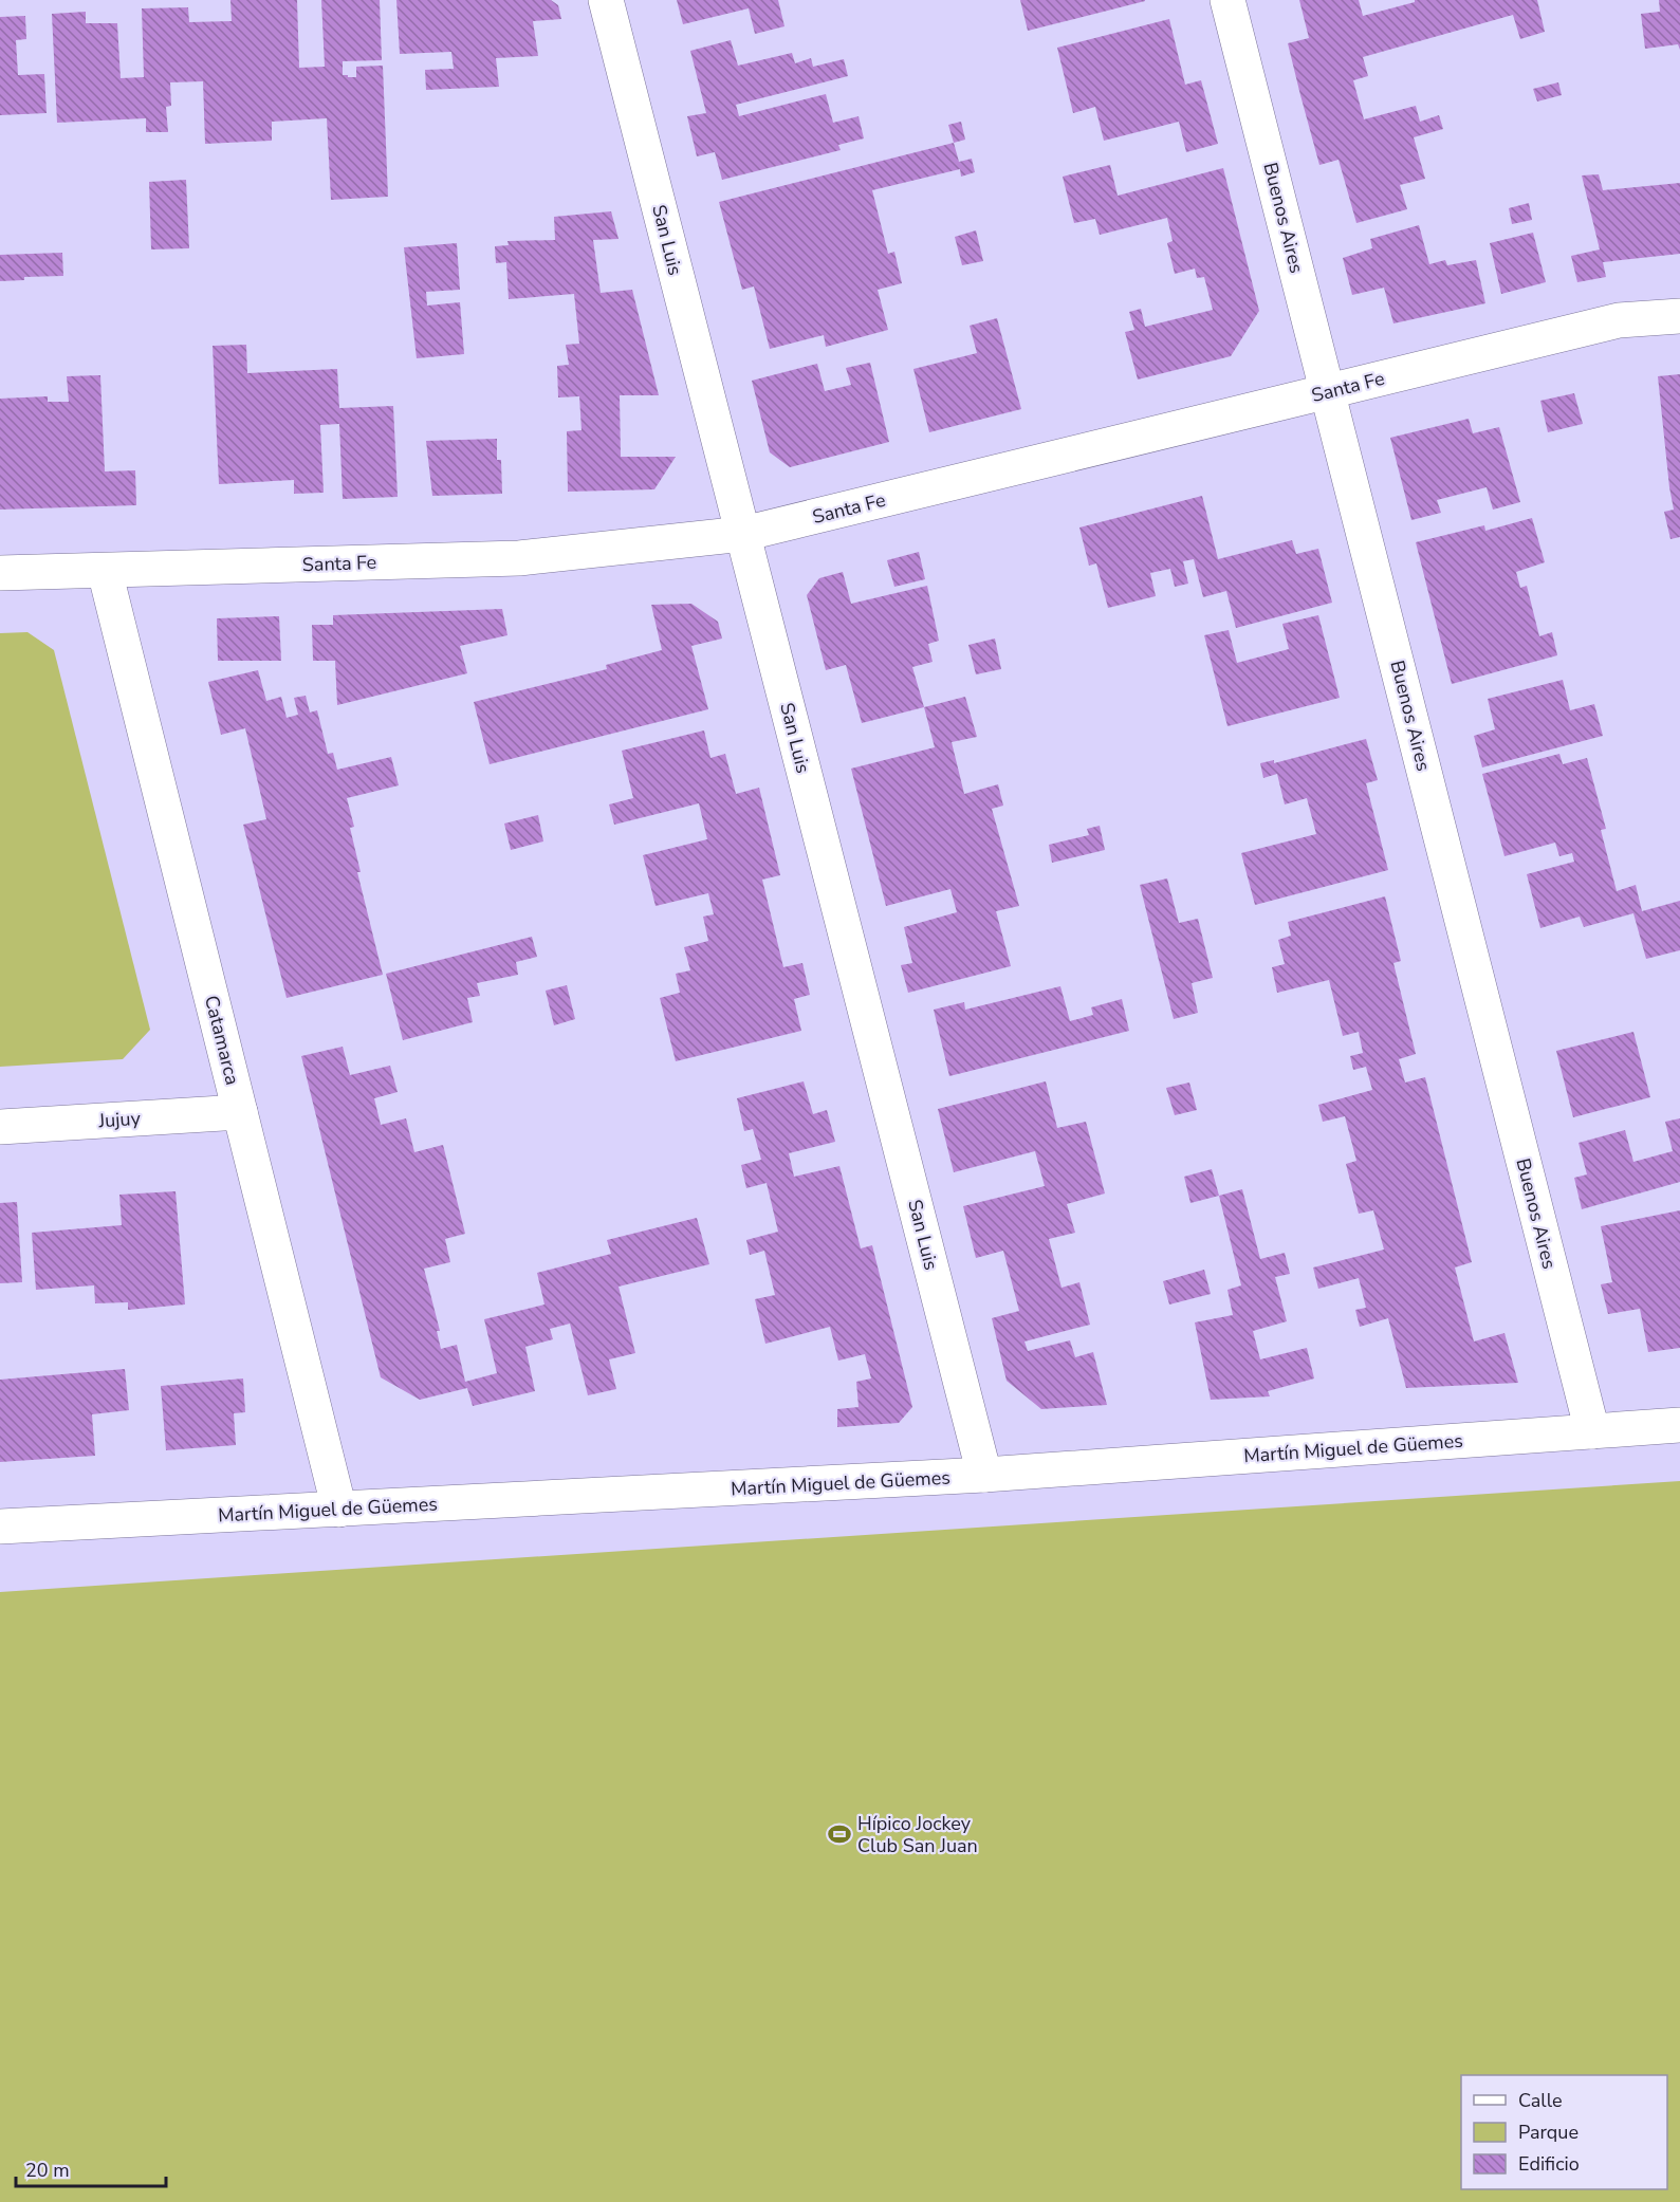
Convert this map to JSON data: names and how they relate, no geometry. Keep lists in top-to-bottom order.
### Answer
{
  "streets": {
    "street": [
      "Buenos Aires",
      "San Luis",
      "Santa Fe",
      "Catamarca",
      "Jujuy",
      "Martín Miguel de Güemes"
    ]
  },
  "crossings": [
    ["Buenos Aires", "Santa Fe"],
    ["Buenos Aires", "Martín Miguel de Güemes"],
    ["San Luis", "Santa Fe"],
    ["San Luis", "Martín Miguel de Güemes"],
    ["Santa Fe", "Catamarca"],
    ["Catamarca", "Jujuy"],
    ["Catamarca", "Martín Miguel de Güemes"]
  ],
  "places": {
    "sports": ["Hípico Jockey Club San Juan"]
  },
  "legend": ["Calle", "Parque", "Edificio"],
  "scale_bar": "20 m"
}
